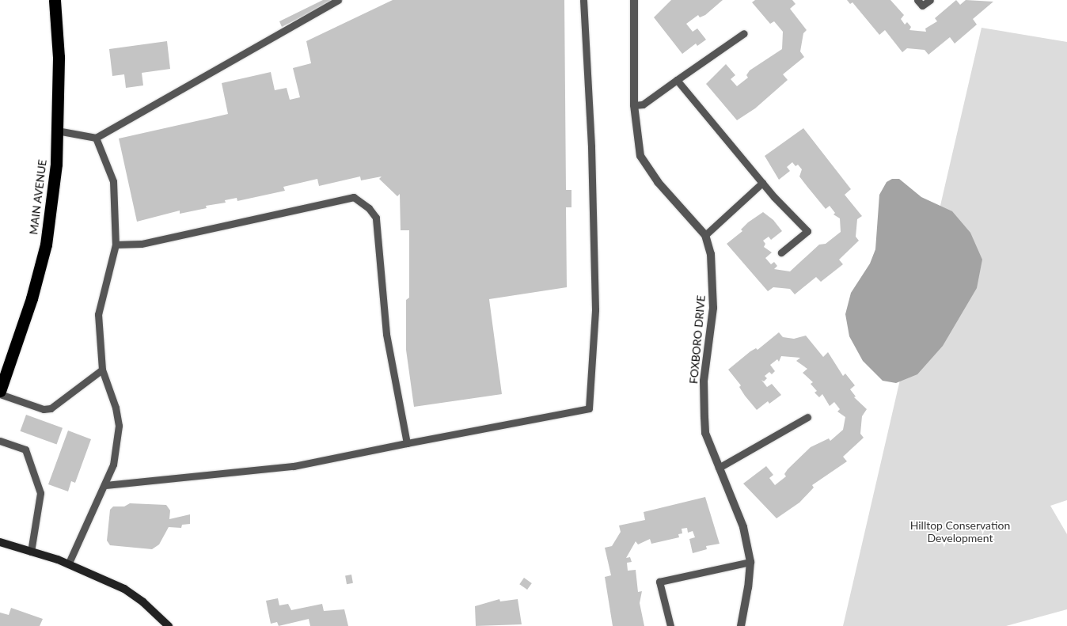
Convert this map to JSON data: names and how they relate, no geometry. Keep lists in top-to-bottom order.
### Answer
{
  "streets": {
    "highway": ["MAIN AVENUE"],
    "street": ["FOXBORO DRIVE"]
  },
  "parks": ["Hilltop Conservation Development"]
}
